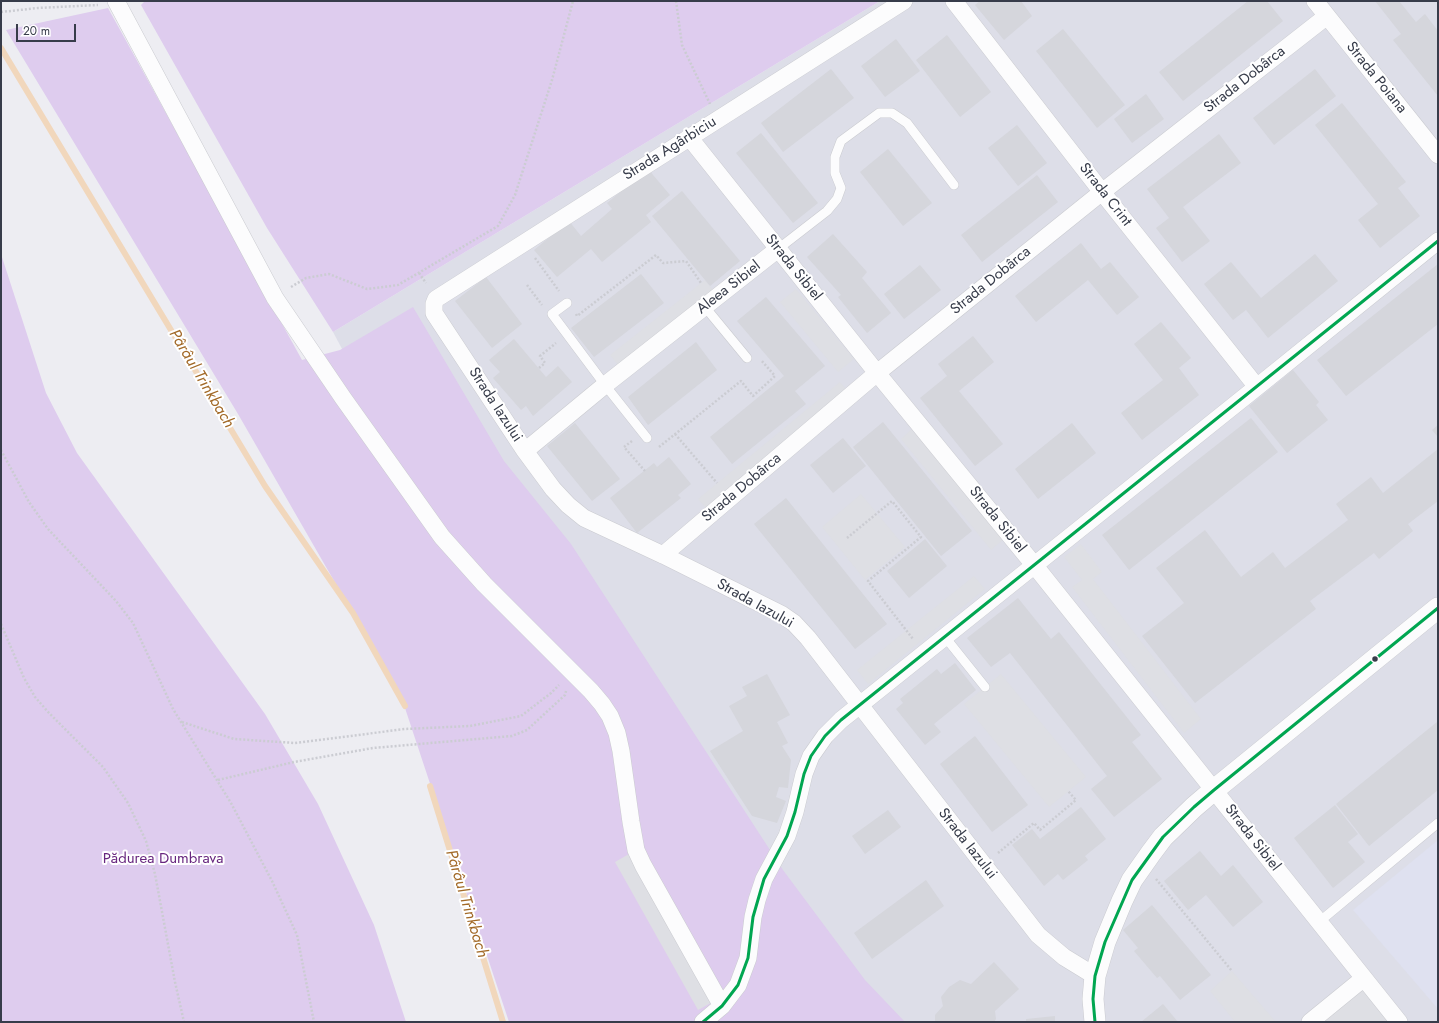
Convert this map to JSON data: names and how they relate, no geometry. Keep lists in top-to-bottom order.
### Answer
{
  "streets": {
    "street": [
      "Strada Poiana",
      "Strada Dobârca",
      "Strada Agârbiciu",
      "Strada Crint",
      "Strada Sibiel",
      "Aleea Sibiel",
      "Strada Iazului"
    ]
  },
  "crossings": [
    ["Strada Poiana", "Strada Dobârca"],
    ["Strada Dobârca", "Strada Crint"],
    ["Strada Dobârca", "Strada Sibiel"],
    ["Strada Dobârca", "Strada Iazului"],
    ["Strada Agârbiciu", "Strada Sibiel"],
    ["Strada Agârbiciu", "Strada Iazului"],
    ["Strada Sibiel", "Aleea Sibiel"],
    ["Aleea Sibiel", "Strada Iazului"]
  ],
  "water": ["Pârâul Trinkbach"],
  "parks": ["Pădurea Dumbrava"],
  "scale_bar": "20 m"
}
